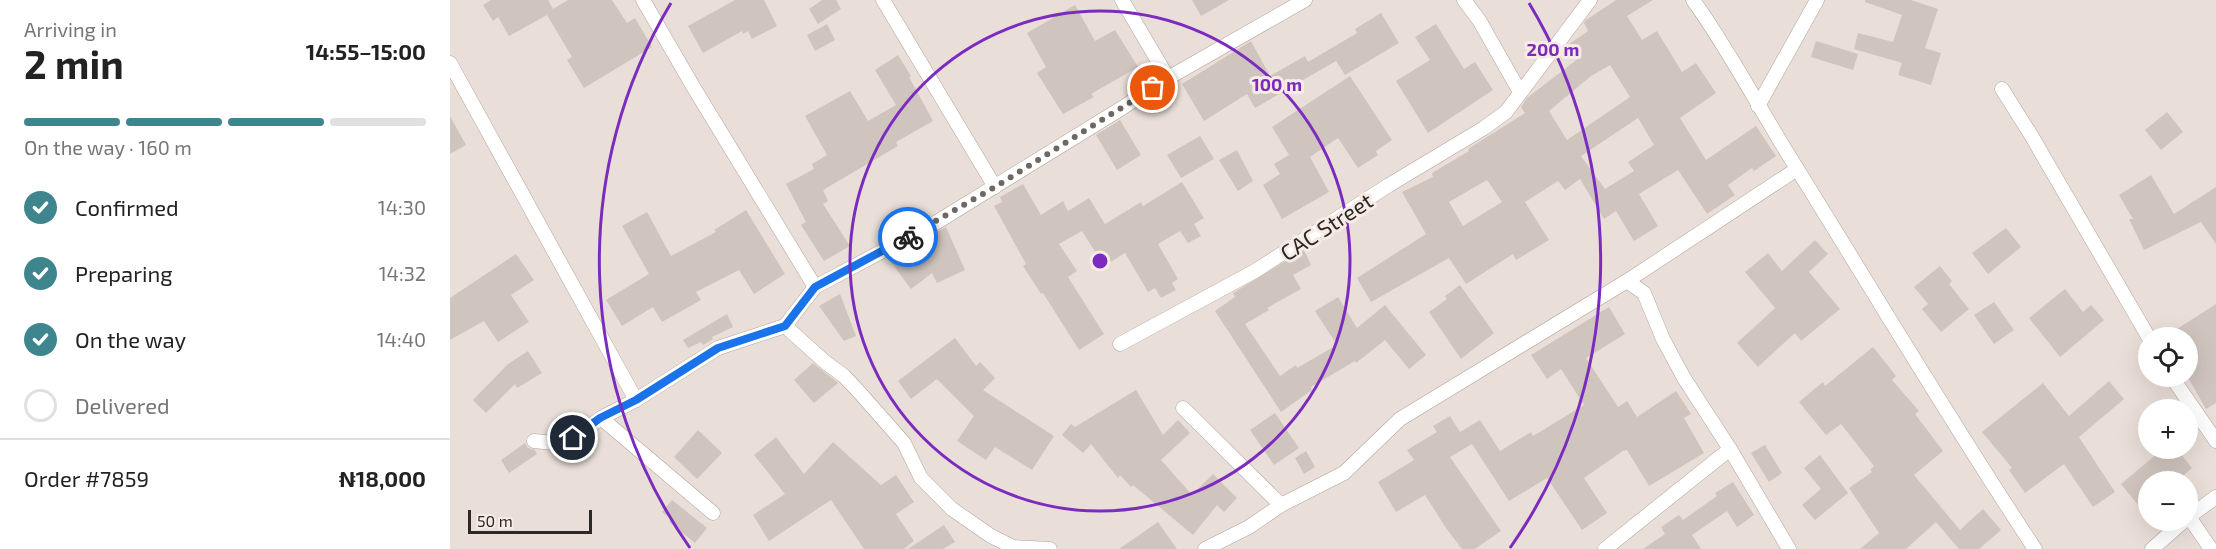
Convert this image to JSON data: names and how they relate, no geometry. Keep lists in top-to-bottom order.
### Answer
{
  "streets": {
    "street": ["CAC Street"]
  },
  "scale_bar": "50 m",
  "page": {
    "heading": ["2 min", "Arriving in", "14:55–15:00"],
    "panel": ["Order #7859", "₦18,000"],
    "bar": "On the way · 160 m",
    "list": [
      ["Confirmed", "14:30"],
      ["Preparing", "14:32"],
      ["On the way", "14:40"],
      "Delivered"
    ],
    "map_buttons": ["+", "−"],
    "scale": "50 m"
  },
  "rings": ["200 m", "100 m"]
}
